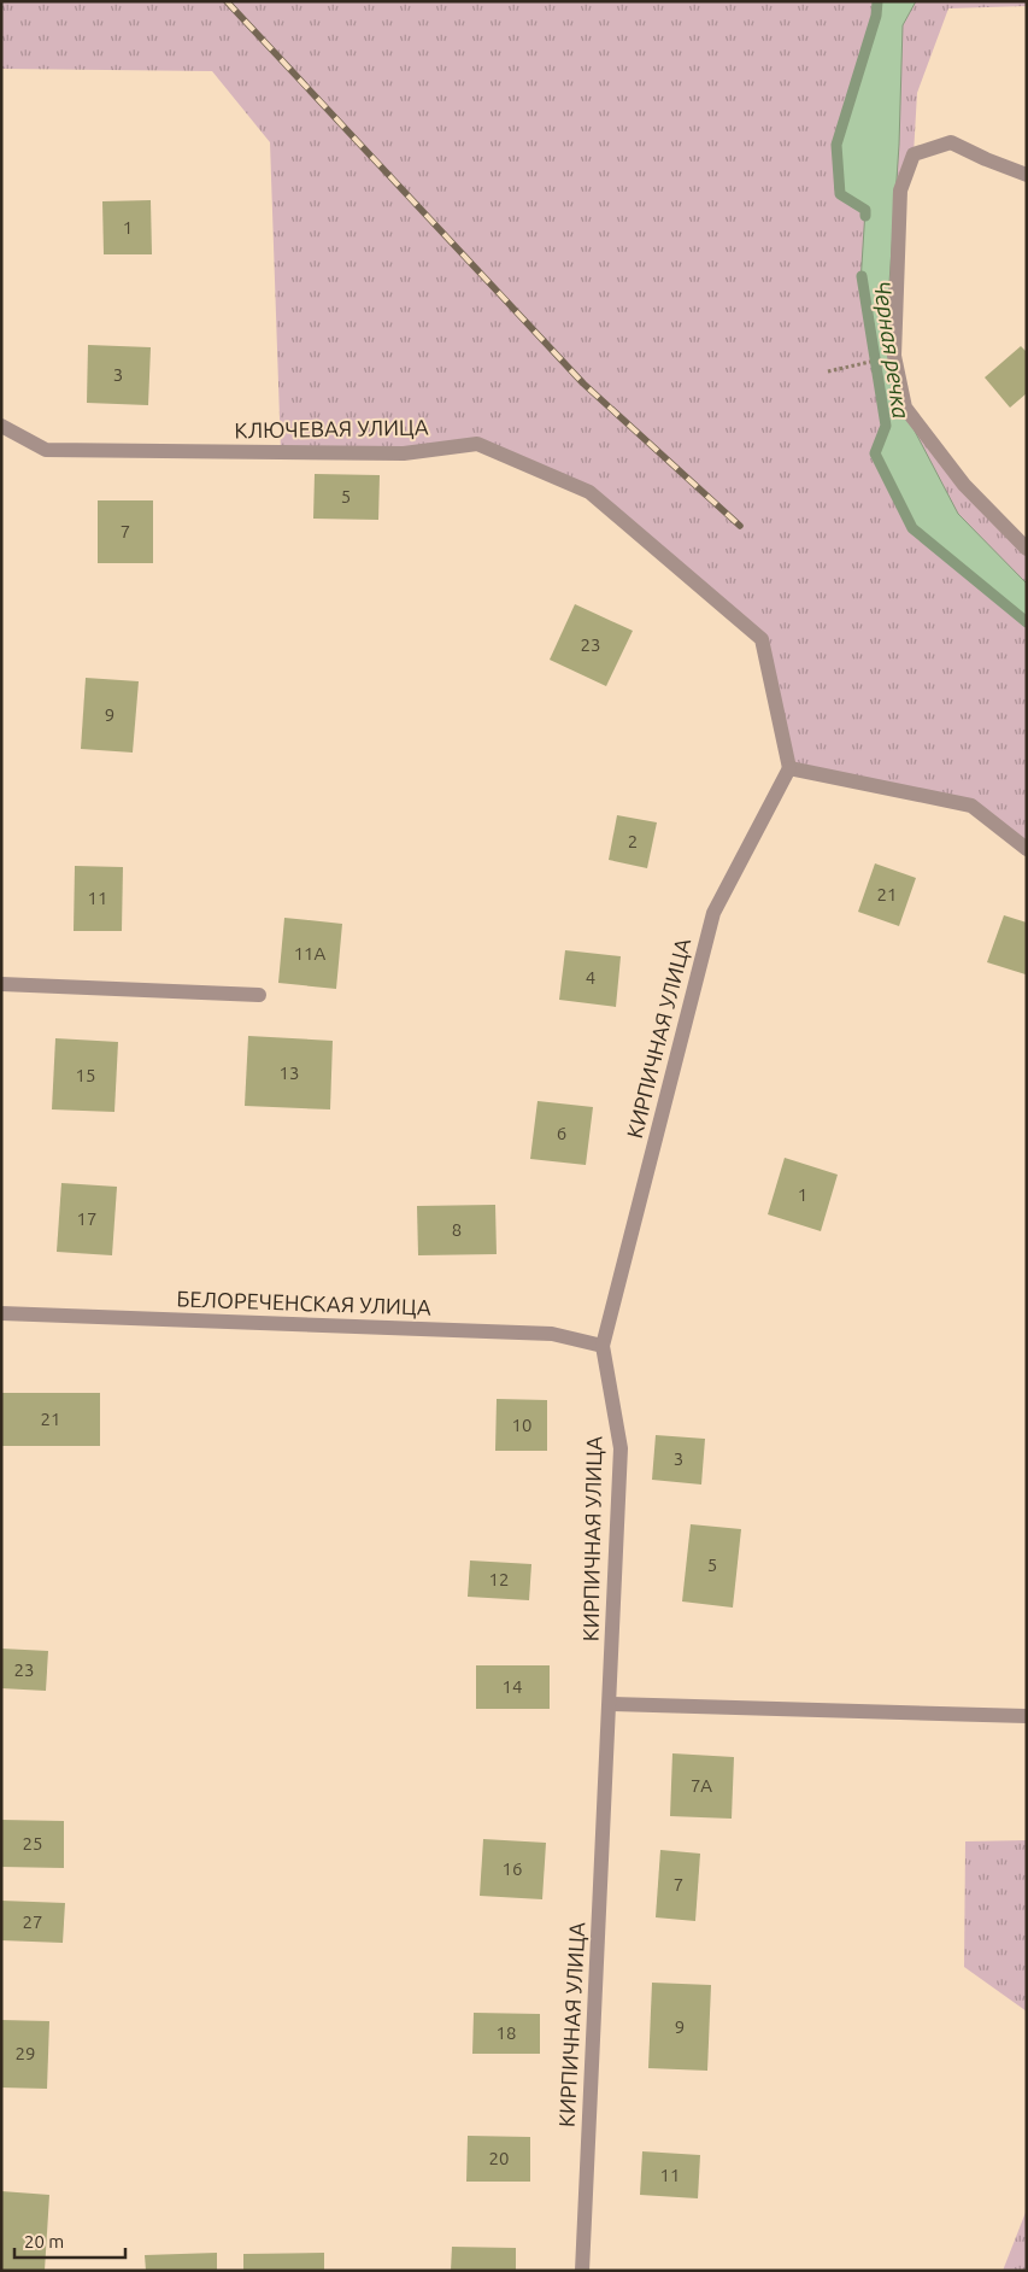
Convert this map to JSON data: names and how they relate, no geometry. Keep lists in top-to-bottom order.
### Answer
{
  "streets": {
    "street": ["КЛЮЧЕВАЯ УЛИЦА", "КИРПИЧНАЯ УЛИЦА", "БЕЛОРЕЧЕНСКАЯ УЛИЦА"]
  },
  "crossings": [
    ["КЛЮЧЕВАЯ УЛИЦА", "КИРПИЧНАЯ УЛИЦА"],
    ["КИРПИЧНАЯ УЛИЦА", "БЕЛОРЕЧЕНСКАЯ УЛИЦА"]
  ],
  "water": ["Черная речка"],
  "house_numbers": [
    "1",
    "3",
    "5",
    "7",
    "23",
    "9",
    "2",
    "21",
    "11",
    "11А",
    "4",
    "13",
    "15",
    "6",
    "1",
    "17",
    "8",
    "21",
    "10",
    "3",
    "5",
    "12",
    "23",
    "14",
    "7А",
    "25",
    "16",
    "7",
    "27",
    "9",
    "18",
    "29",
    "20",
    "11"
  ],
  "scale_bar": "20 m"
}
